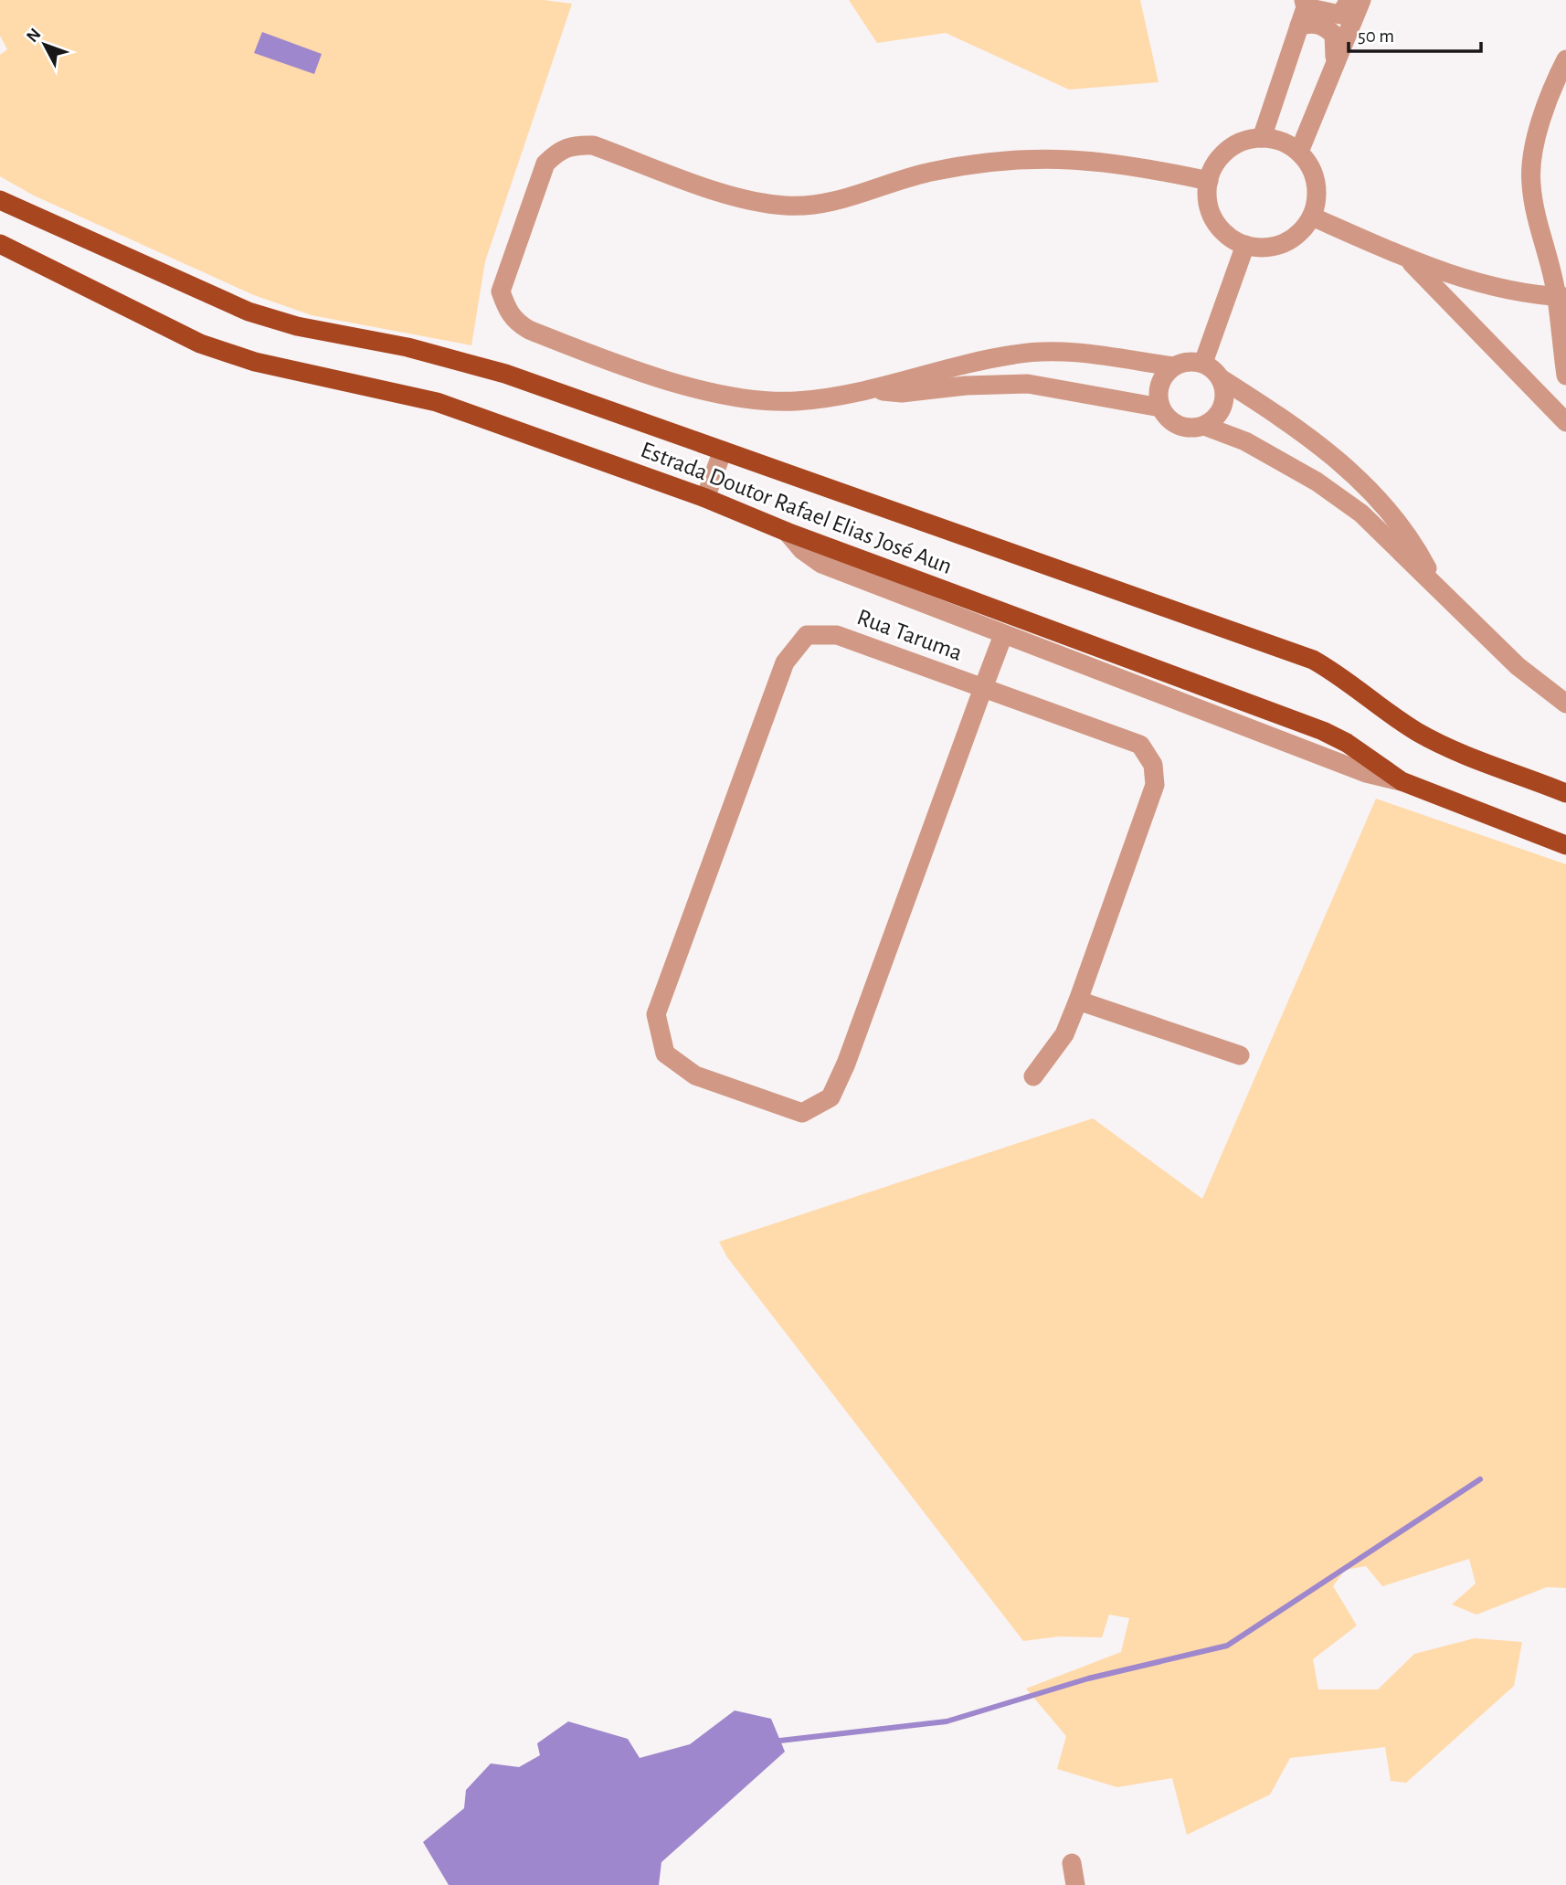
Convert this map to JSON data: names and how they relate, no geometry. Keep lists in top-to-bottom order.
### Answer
{
  "streets": {
    "main road": ["Estrada Doutor Rafael Elias José Aun"],
    "street": ["Rua Taruma"]
  },
  "scale_bar": "50 m",
  "north": "top left"
}
